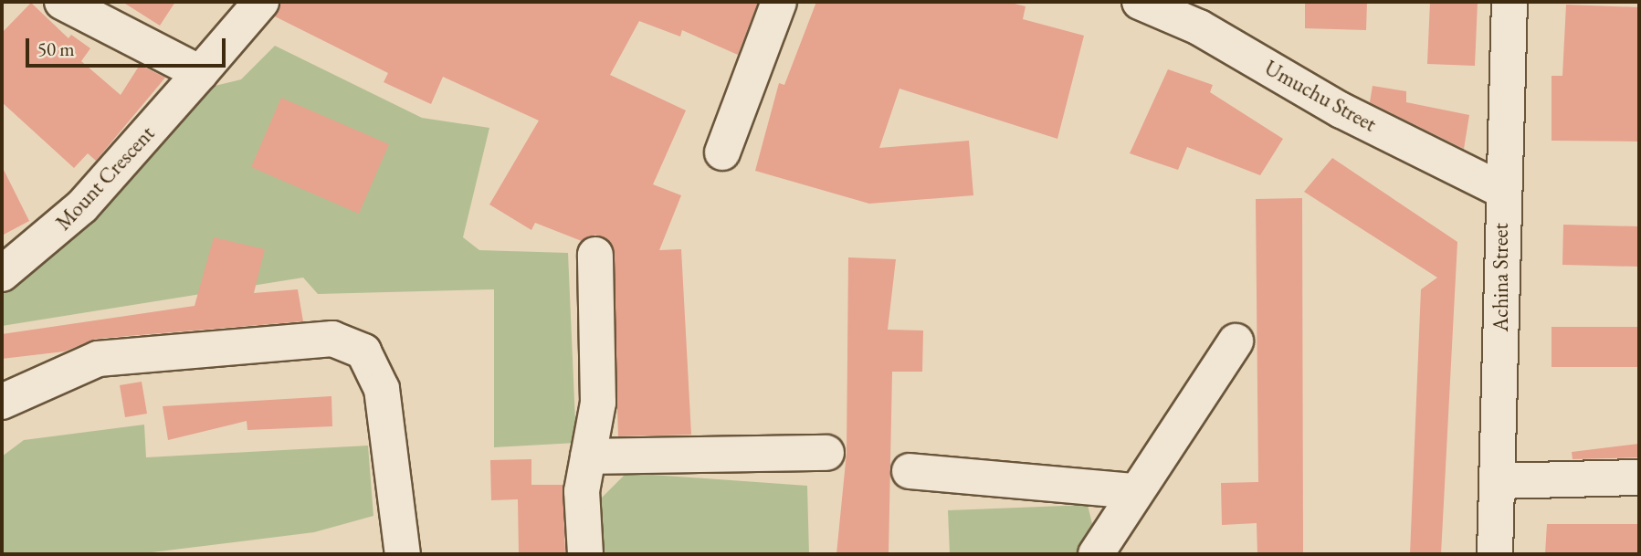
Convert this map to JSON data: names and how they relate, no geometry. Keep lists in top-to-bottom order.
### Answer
{
  "streets": {
    "street": ["Umuchu Street", "Mount Crescent", "Achina Street"]
  },
  "crossings": [
    ["Umuchu Street", "Achina Street"]
  ],
  "scale_bar": "50 m"
}
